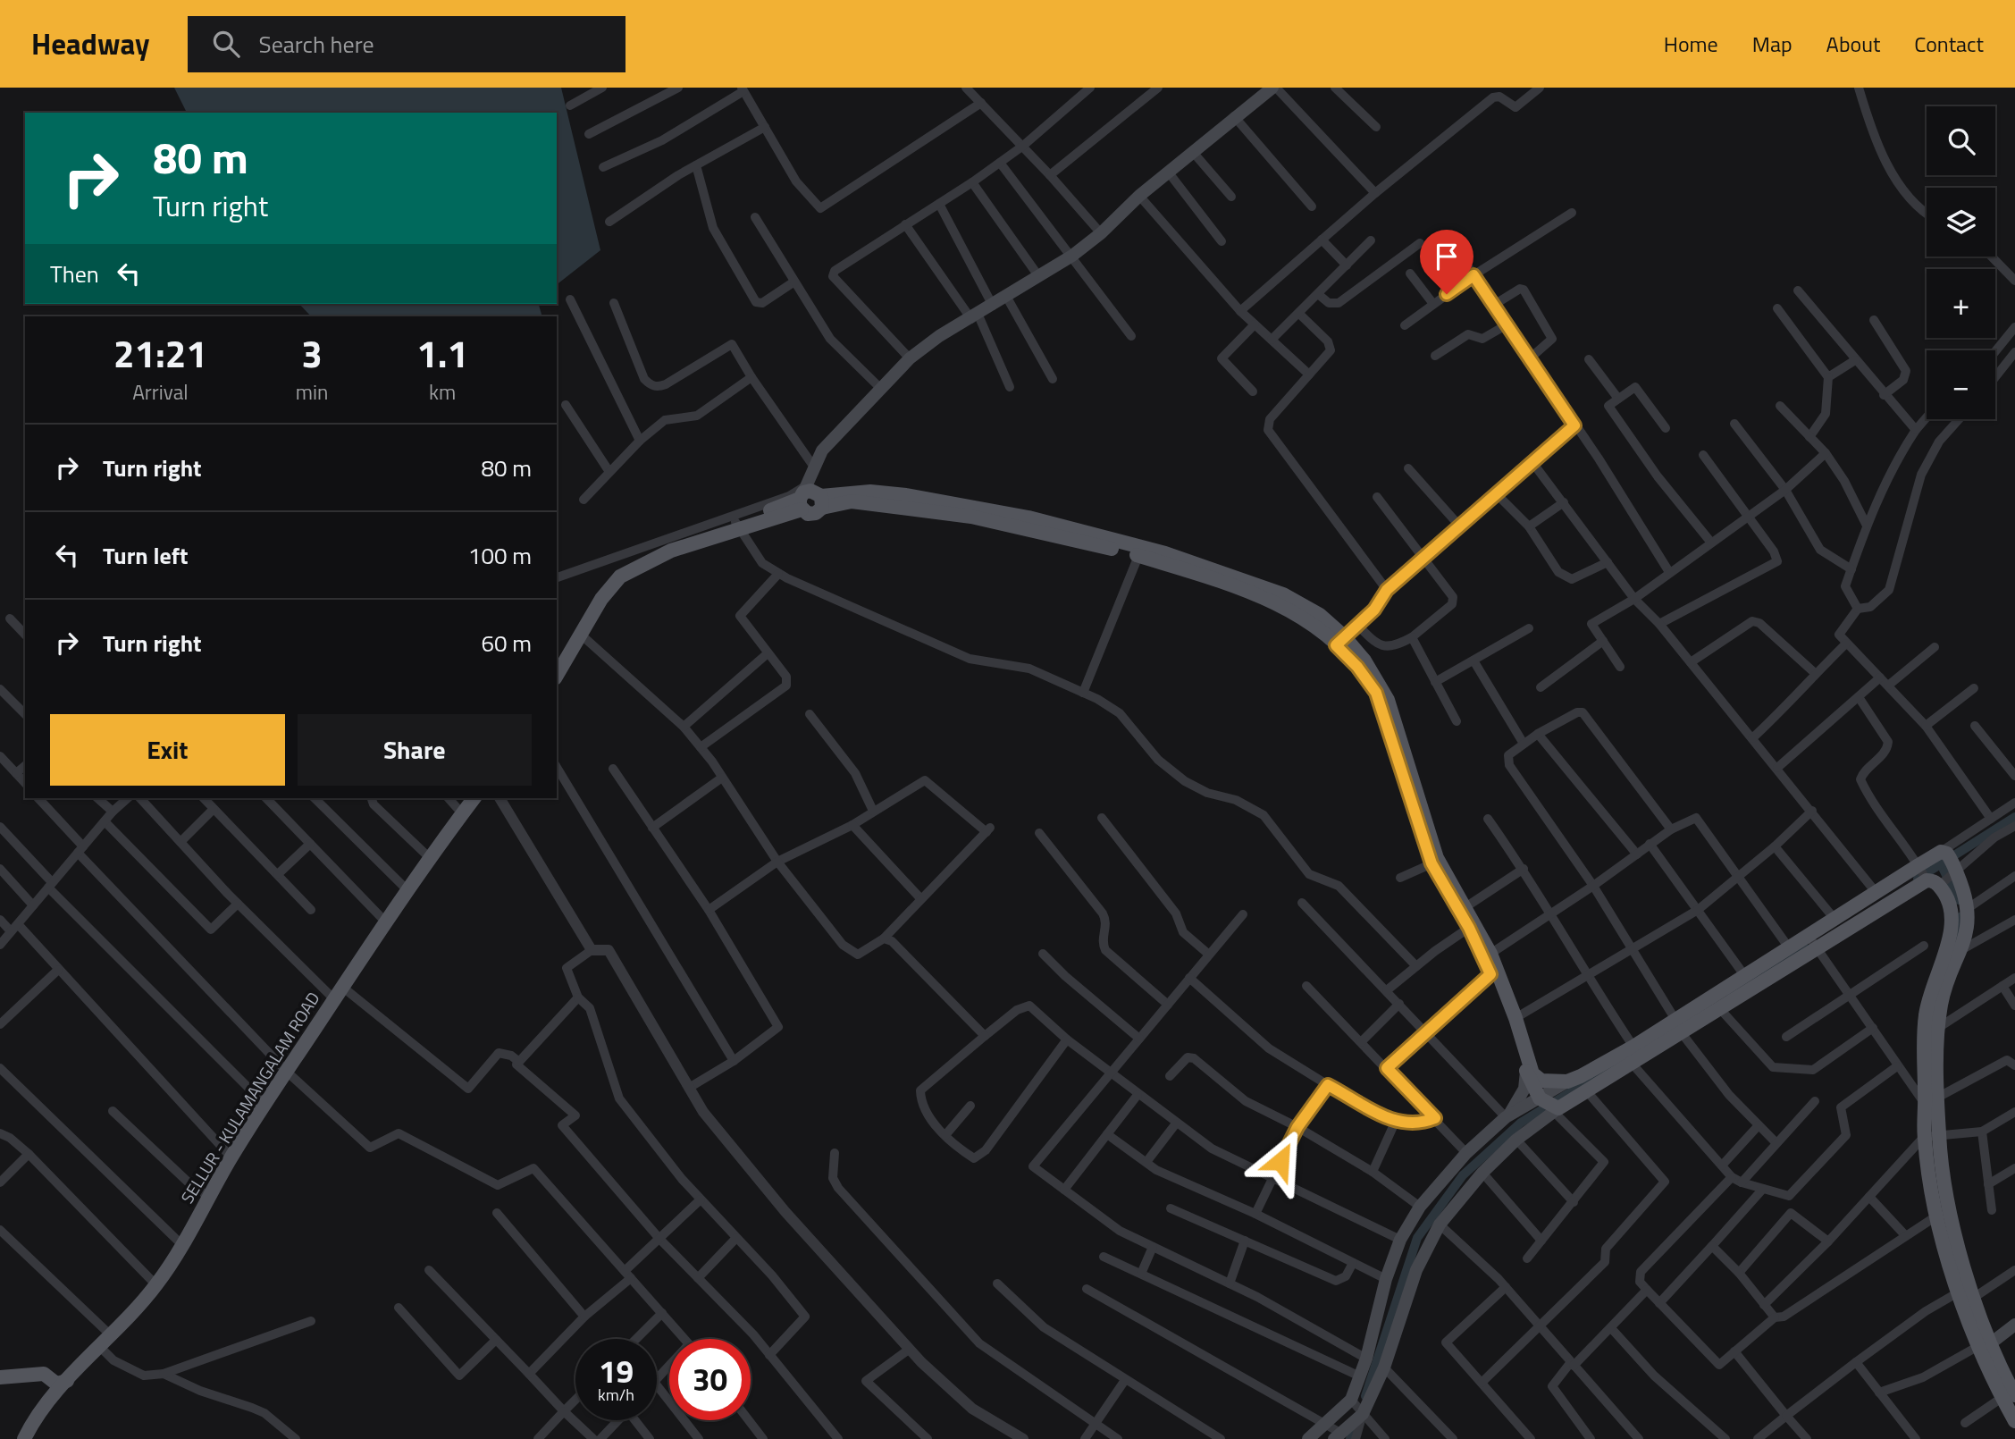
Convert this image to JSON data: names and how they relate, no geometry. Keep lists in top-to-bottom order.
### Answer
{
  "streets": {
    "main road": ["SELLUR - KULAMANGALAM ROAD"]
  },
  "page": {
    "header": "Headway",
    "search": "Search here",
    "nav": [
      "Home",
      "Map",
      "About",
      "Contact"
    ],
    "map_buttons": ["+", "−"],
    "turn": ["80 m", "Turn right"],
    "then": "Then",
    "eta": [
      "21:21",
      "Arrival",
      "3",
      "min",
      "1.1",
      "km"
    ],
    "list": [
      {
        "name": "Turn right",
        "value": "80 m"
      },
      {
        "name": "Turn left",
        "value": "100 m"
      },
      {
        "name": "Turn right",
        "value": "60 m"
      }
    ],
    "buttons": ["Exit", "Share"],
    "speed": "19 km/h",
    "limit": "30"
  }
}
